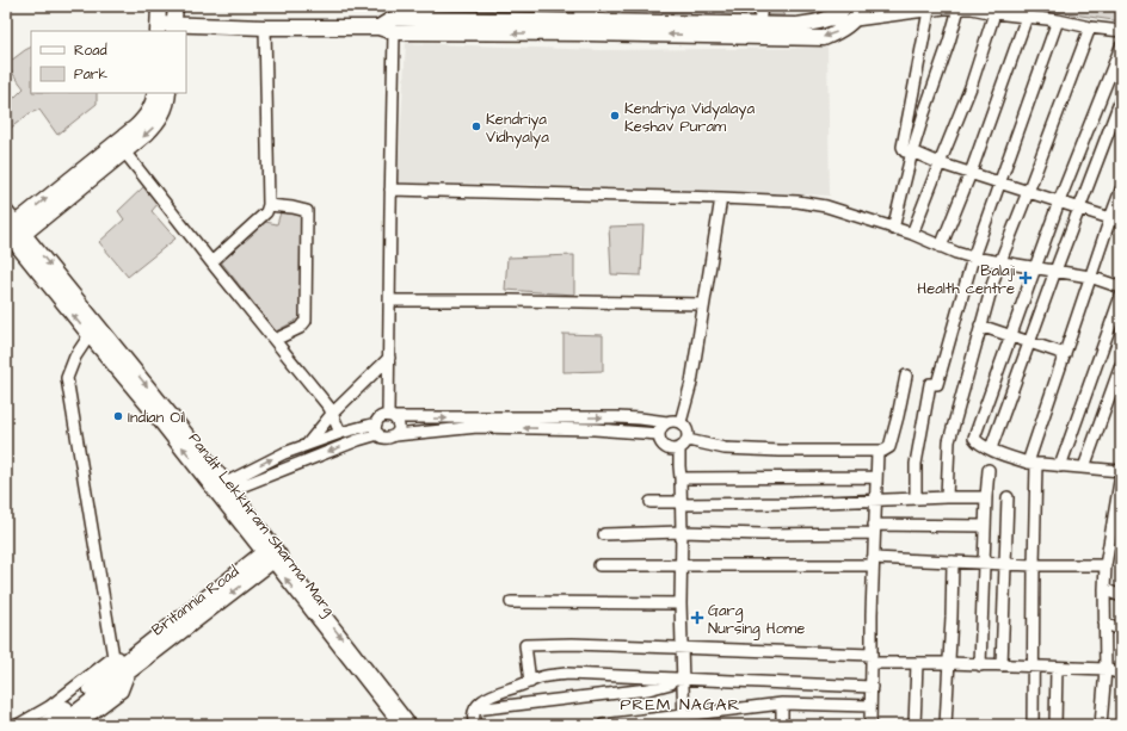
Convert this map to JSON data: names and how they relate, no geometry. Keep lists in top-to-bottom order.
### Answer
{
  "streets": {
    "main road": ["Pandit Lekkhram Sharma Marg", "Britannia Road"]
  },
  "crossings": [
    ["Pandit Lekkhram Sharma Marg", "Britannia Road"]
  ],
  "districts": ["PREM NAGAR"],
  "places": {
    "other": ["Kendriya Vidyalaya Keshav Puram", "Kendriya Vidhyalya", "Indian Oil"],
    "health": ["Balaji Health centre", "Garg Nursing Home"]
  },
  "legend": ["Road", "Park"]
}
